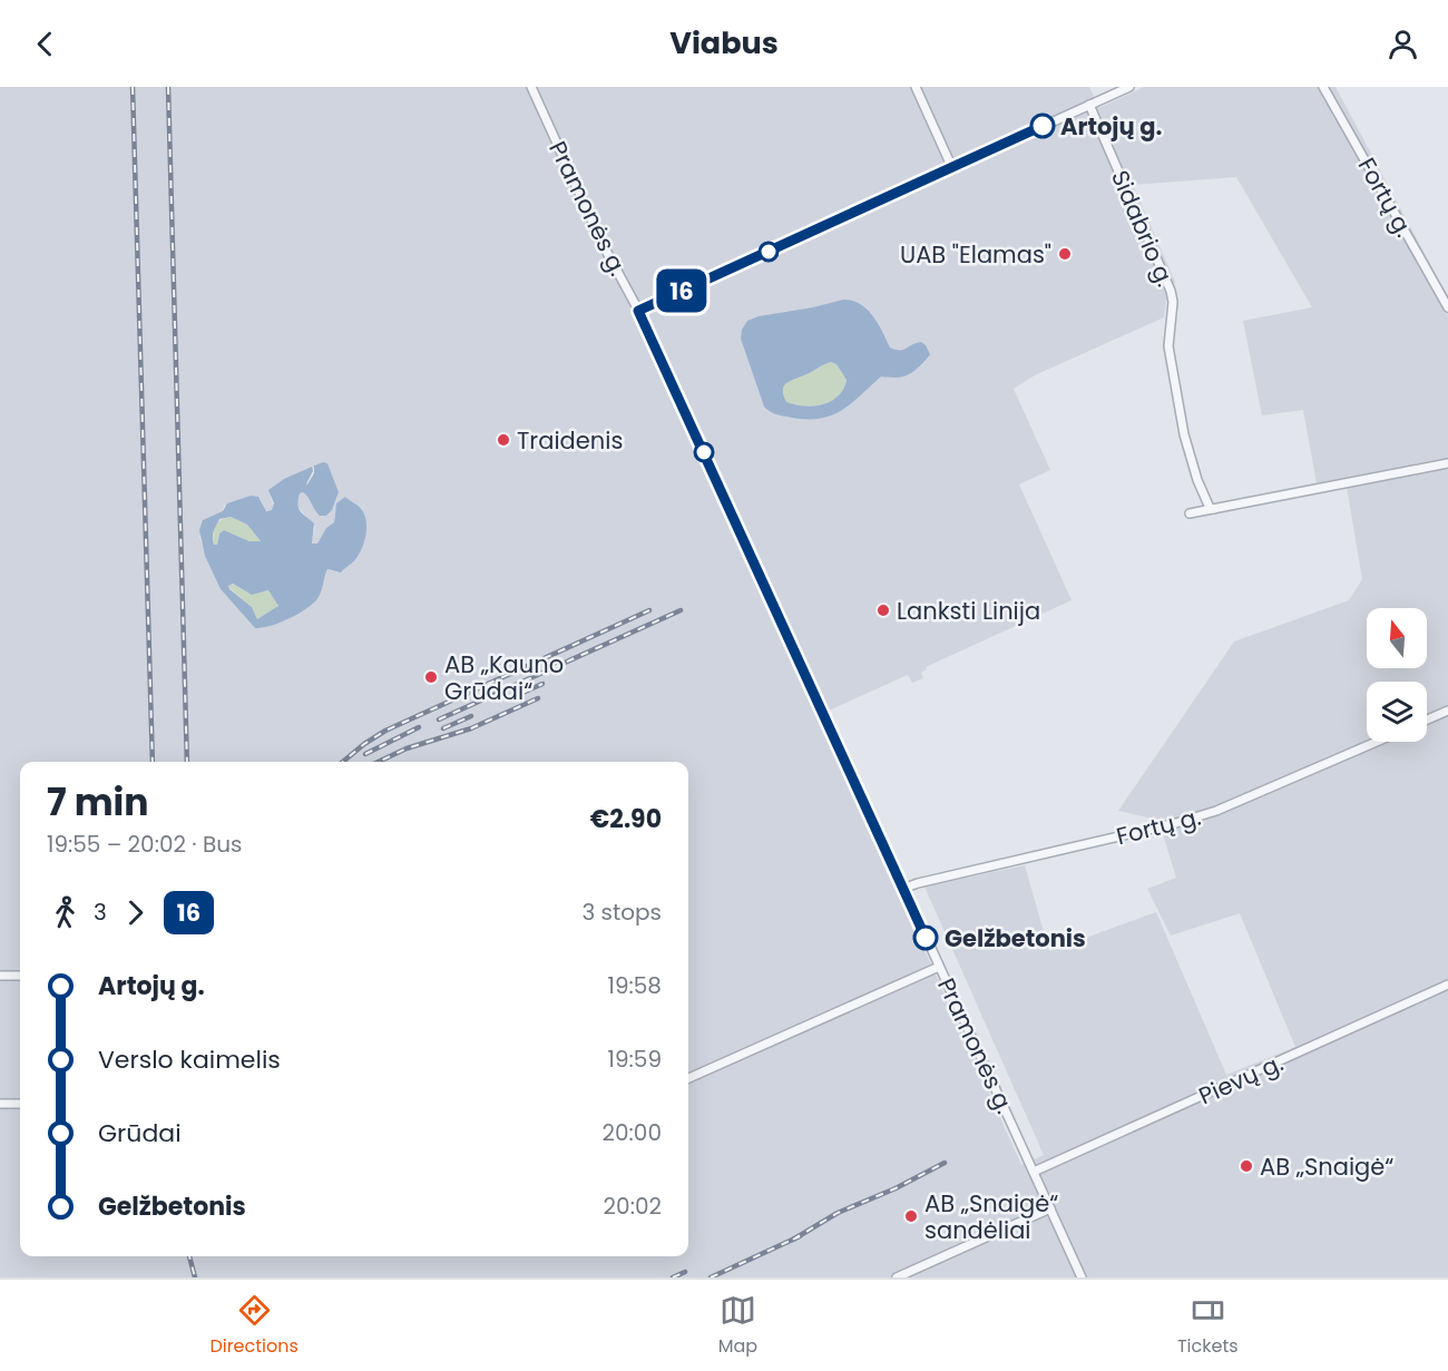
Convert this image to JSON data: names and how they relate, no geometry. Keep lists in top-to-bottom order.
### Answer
{
  "streets": {
    "street": [
      "Fortų g.",
      "Pramonės g.",
      "Sidabrio g.",
      "Pievų g."
    ]
  },
  "crossings": [
    ["Fortų g.", "Pramonės g."],
    ["Pramonės g.", "Pievų g."]
  ],
  "places": [
    "Artojų g.",
    "UAB \"Elamas\"",
    "Traidenis",
    "Lanksti Linija",
    "AB „Kauno Grūdai“",
    "Gelžbetonis",
    "AB „Snaigė“",
    "AB „Snaigė“ sandėliai"
  ],
  "lines": ["bus line 16"],
  "north": "top",
  "page": {
    "header": "Viabus",
    "on_map": "16",
    "heading": ["7 min", "19:55 – 20:02 · Bus", "€2.90"],
    "legs": ["3", "16", "3 stops"],
    "list": [
      {
        "name": "Artojų g.",
        "value": "19:58"
      },
      {
        "name": "Verslo kaimelis",
        "value": "19:59"
      },
      {
        "name": "Grūdai",
        "value": "20:00"
      },
      {
        "name": "Gelžbetonis",
        "value": "20:02"
      }
    ],
    "tabs": ["Directions", "Map", "Tickets"]
  }
}
